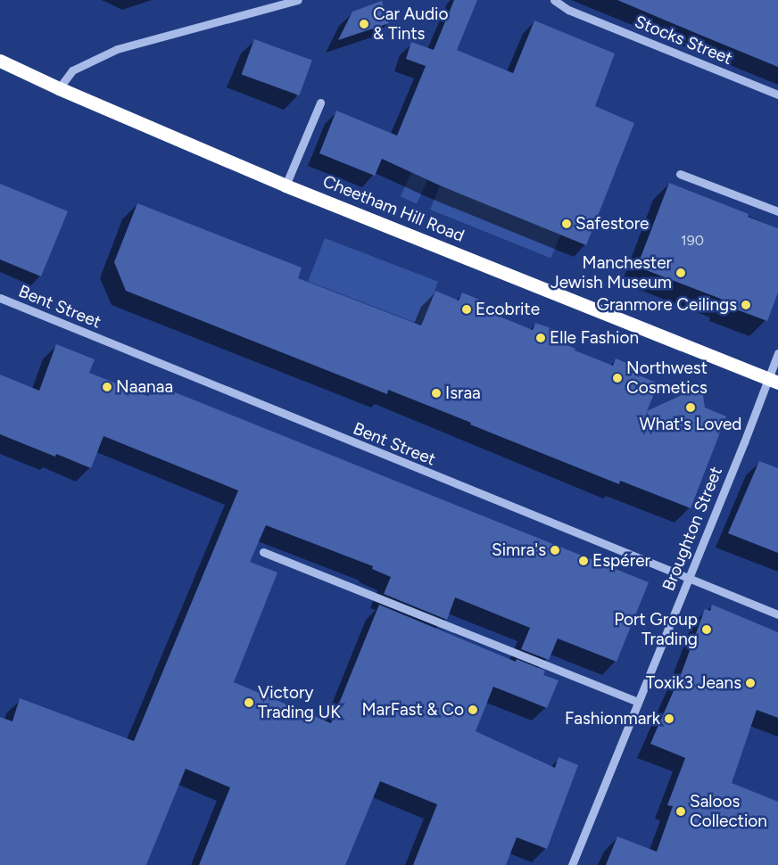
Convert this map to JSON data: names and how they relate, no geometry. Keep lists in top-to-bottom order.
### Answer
{
  "streets": {
    "highway": ["Cheetham Hill Road"],
    "street": ["Stocks Street", "Bent Street", "Broughton Street"]
  },
  "crossings": [
    ["Cheetham Hill Road", "Broughton Street"],
    ["Bent Street", "Broughton Street"]
  ],
  "places": [
    "Car Audio & Tints",
    "Safestore",
    "Manchester Jewish Museum",
    "Granmore Ceilings",
    "Ecobrite",
    "Elle Fashion",
    "Northwest Cosmetics",
    "Naanaa",
    "Israa",
    "What's Loved",
    "Simra's",
    "Espérer",
    "Port Group Trading",
    "Toxik3 Jeans",
    "Victory Trading UK",
    "MarFast & Co",
    "Fashionmark",
    "Saloos Collection"
  ],
  "house_numbers": ["190"]
}
